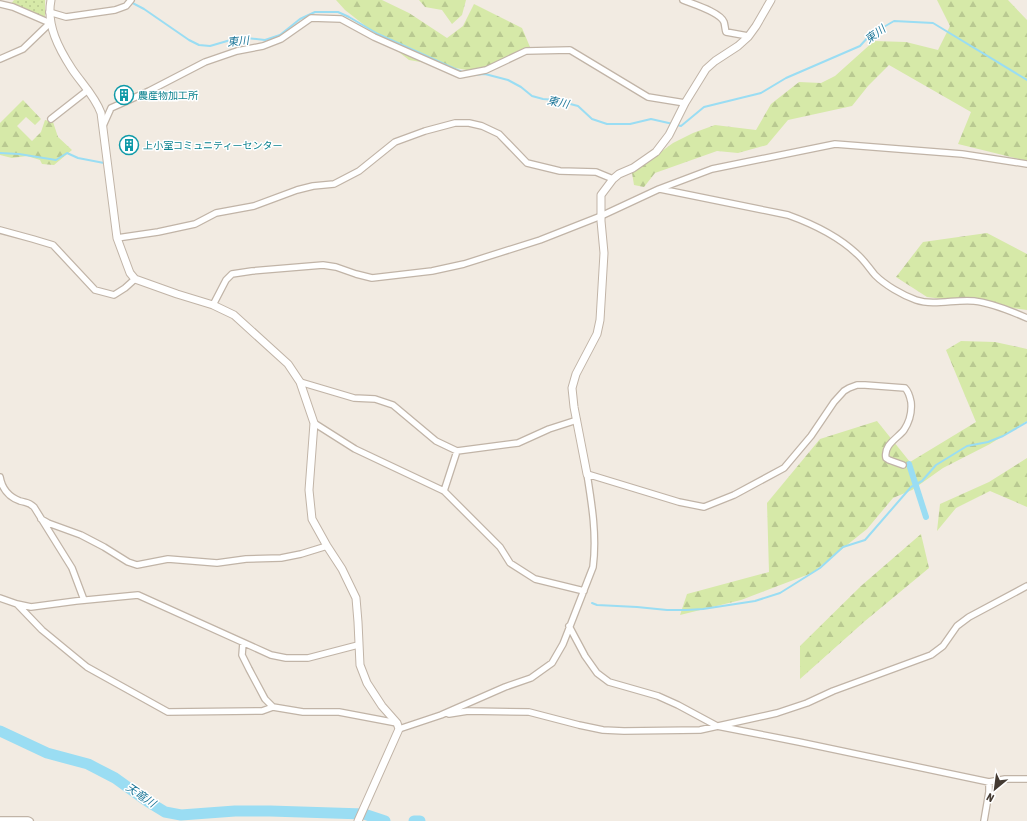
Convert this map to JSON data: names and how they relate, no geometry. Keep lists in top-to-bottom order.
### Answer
{
  "water": ["東川", "天竜川"],
  "places": {
    "building": ["農産物加工所", "上小室コミュニティーセンター"]
  },
  "north": "bottom left"
}
